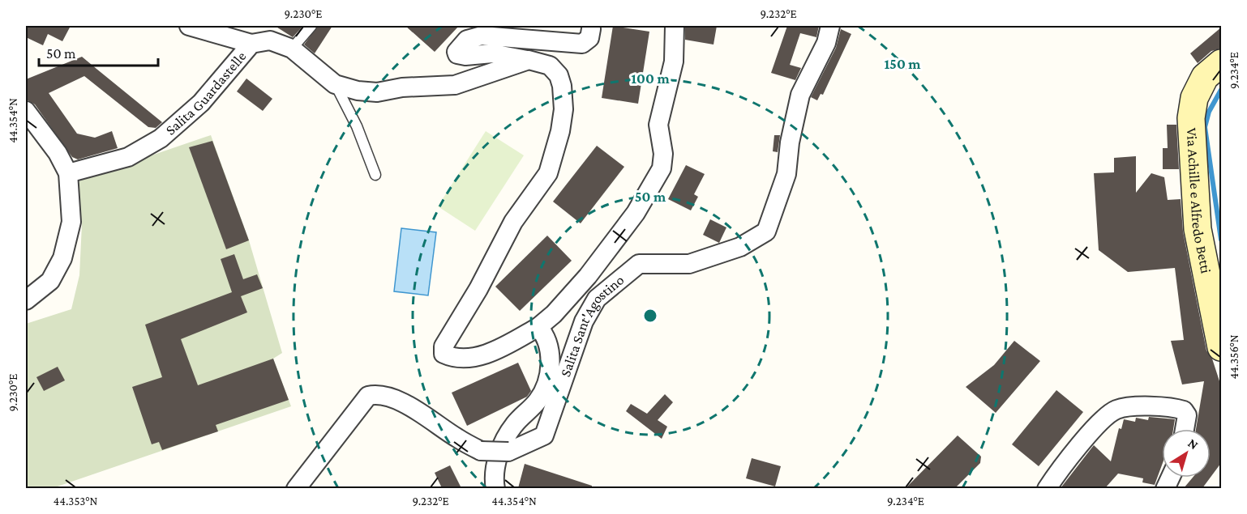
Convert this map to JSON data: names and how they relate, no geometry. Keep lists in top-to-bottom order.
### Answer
{
  "streets": {
    "street": ["Salita Guardastelle", "Via Achille e Alfredo Betti", "Salita Sant'Agostino"]
  },
  "scale_bar": "50 m",
  "north": "top right",
  "coordinates": [
    "9.230°E",
    "9.232°E",
    "9.234°E",
    "44.354°N",
    "44.356°N",
    "44.353°N"
  ],
  "rings": ["150 m", "100 m", "50 m"]
}
